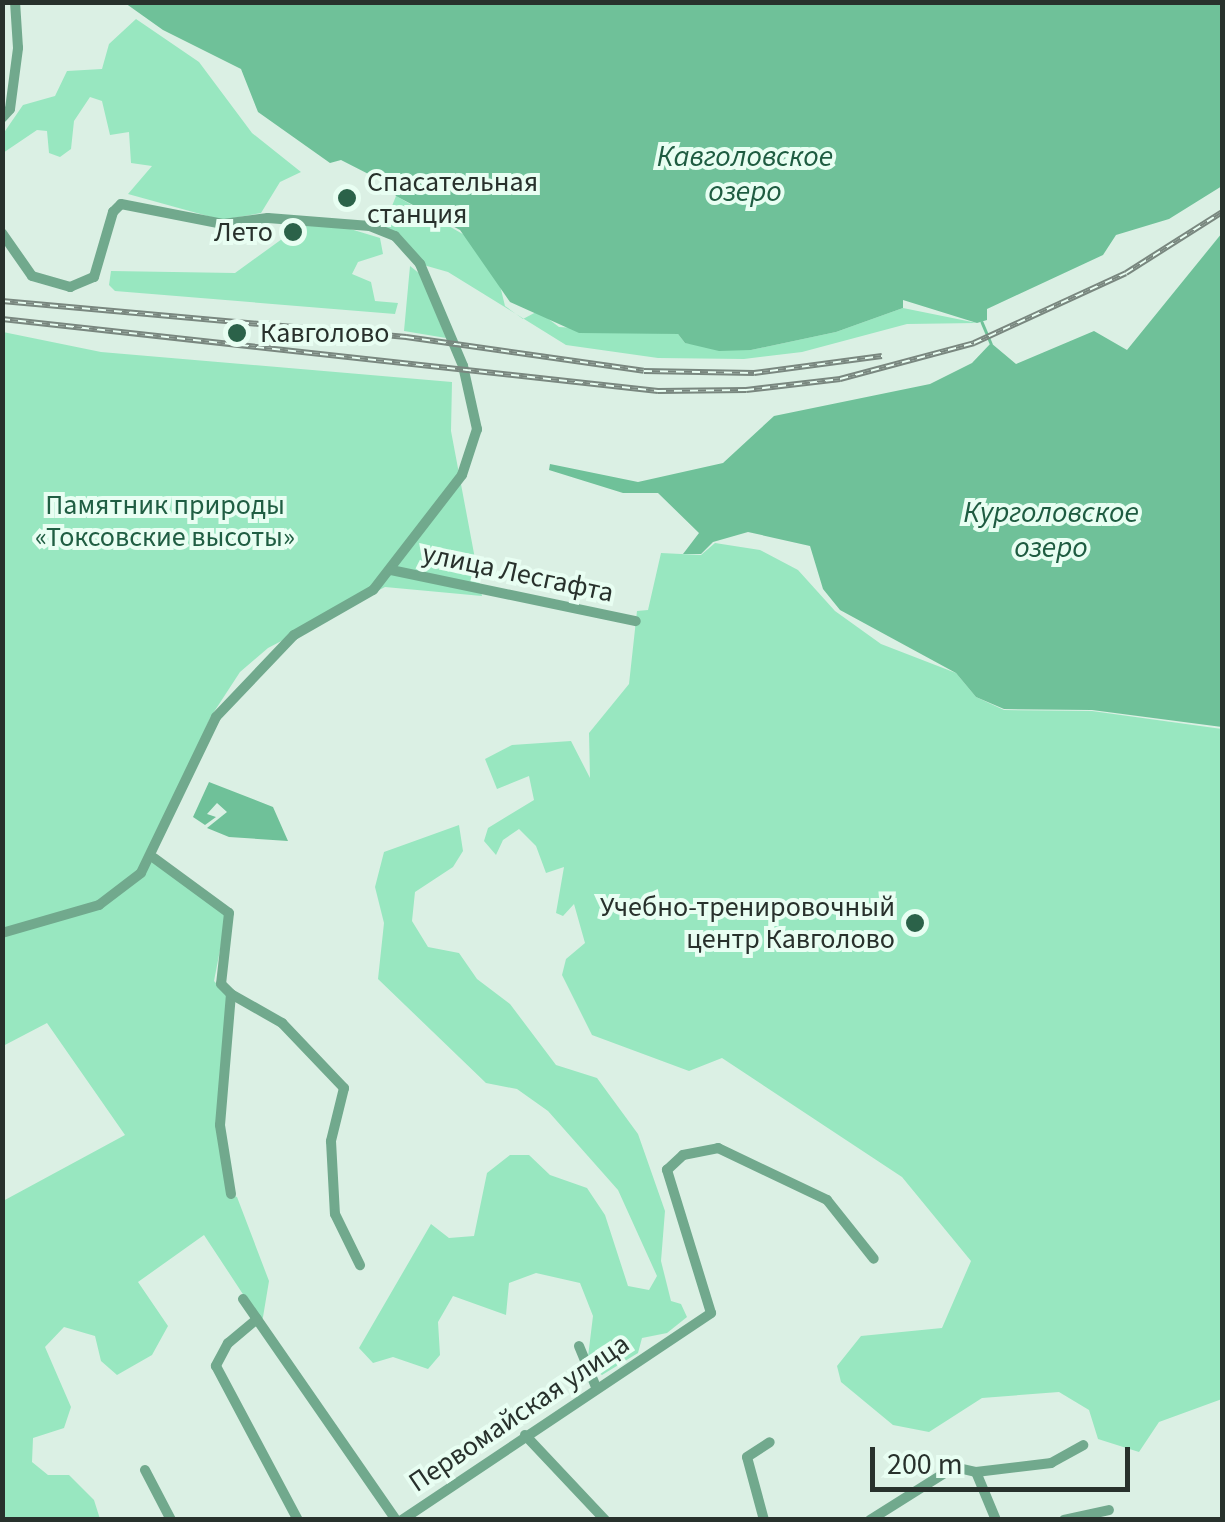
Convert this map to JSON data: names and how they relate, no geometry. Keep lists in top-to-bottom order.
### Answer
{
  "streets": {
    "street": ["улица Лесгафта", "Первомайская улица"]
  },
  "water": ["Кавголовское озеро", "Курголовское озеро"],
  "parks": ["Памятник природы «Токсовские высоты»"],
  "places": [
    "Спасательная станция",
    "Лето",
    "Кавголово",
    "Учебно-тренировочный центр Кавголово"
  ],
  "scale_bar": "200 m"
}
